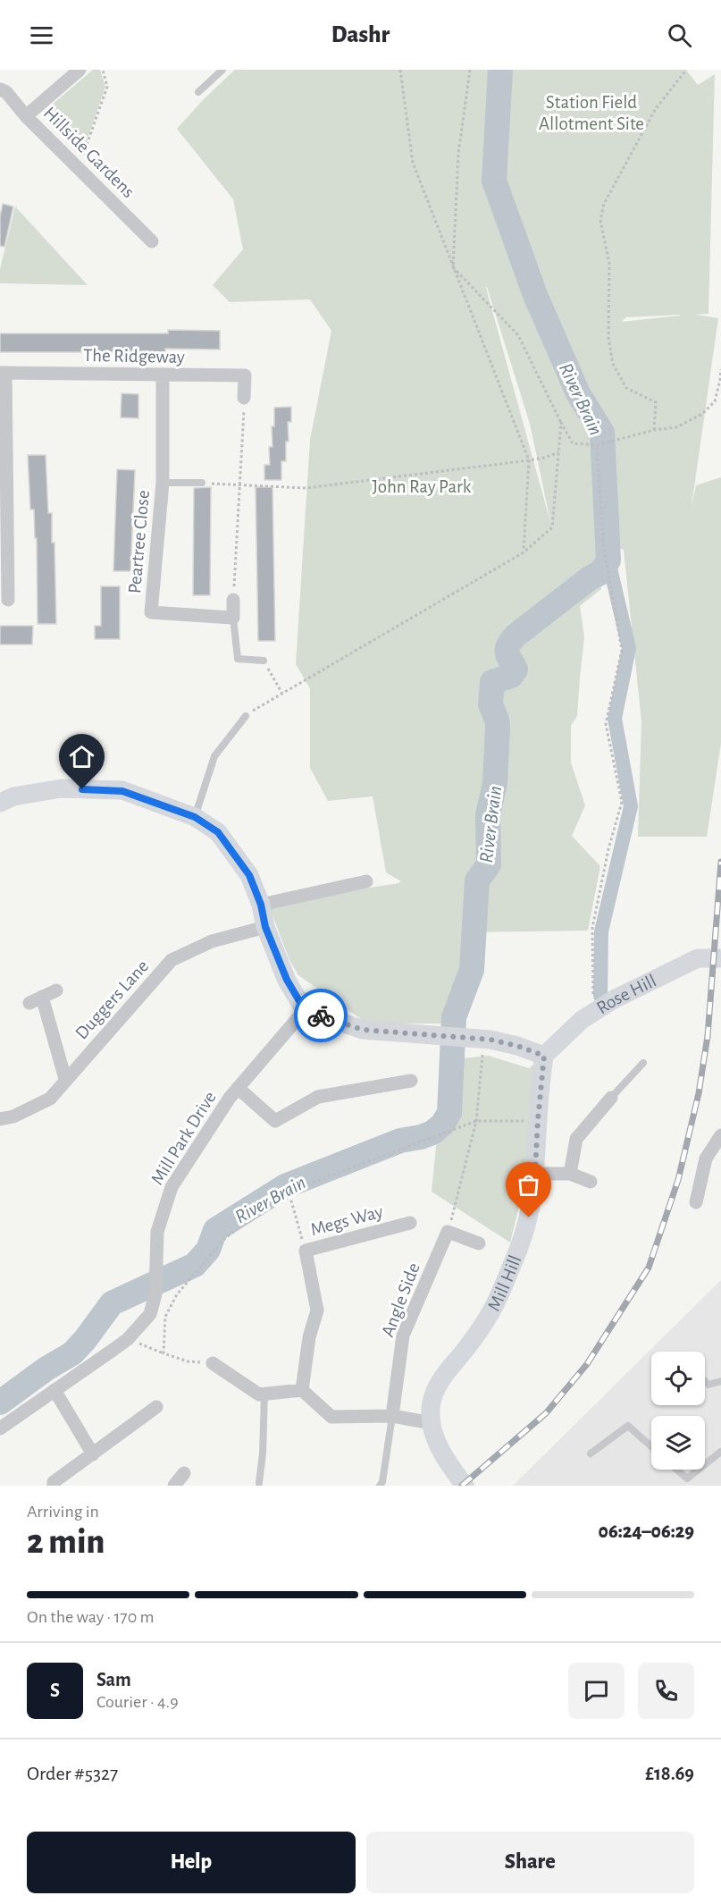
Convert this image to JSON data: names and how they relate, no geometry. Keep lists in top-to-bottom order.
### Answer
{
  "streets": {
    "street": [
      "Hillside Gardens",
      "The Ridgeway",
      "Peartree Close",
      "Rose Hill",
      "Duggers Lane",
      "Mill Park Drive",
      "Megs Way",
      "Mill Hill",
      "Angle Side"
    ]
  },
  "crossings": [
    ["The Ridgeway", "Peartree Close"],
    ["Rose Hill", "Mill Hill"]
  ],
  "water": ["River Brain"],
  "parks": ["Station Field Allotment Site", "John Ray Park"],
  "page": {
    "header": "Dashr",
    "heading": ["2 min", "Arriving in", "06:24–06:29"],
    "panel": [
      "Sam",
      "Courier · 4.9",
      "Order #5327",
      "£18.69"
    ],
    "bar": "On the way · 170 m",
    "round": "S",
    "buttons": ["Help", "Share"]
  }
}
